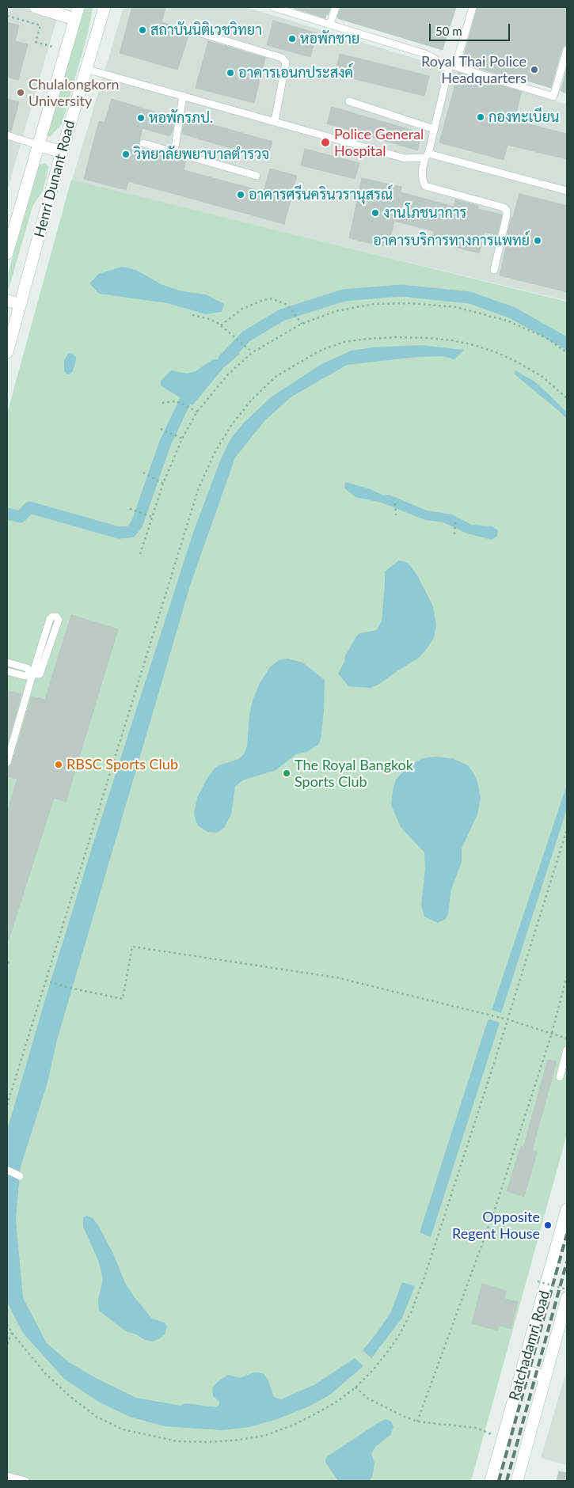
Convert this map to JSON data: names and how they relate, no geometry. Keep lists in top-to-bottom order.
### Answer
{
  "streets": {
    "main road": ["Henri Dunant Road", "Ratchadamri Road"]
  },
  "places": [
    "สถาบันนิติเวชวิทยา",
    "หอพักชาย",
    "Royal Thai Police Headquarters",
    "อาคารเอนกประสงค์",
    "Chulalongkorn University",
    "กองทะเบียน",
    "หอพักรภป.",
    "Police General Hospital",
    "วิทยาลัยพยาบาลตำรวจ",
    "อาคารศรีนครินวรานุสรณ์",
    "งานโภชนาการ",
    "อาคารบริการทางการแพทย์",
    "RBSC Sports Club",
    "The Royal Bangkok Sports Club",
    "Opposite Regent House"
  ],
  "scale_bar": "50 m"
}
